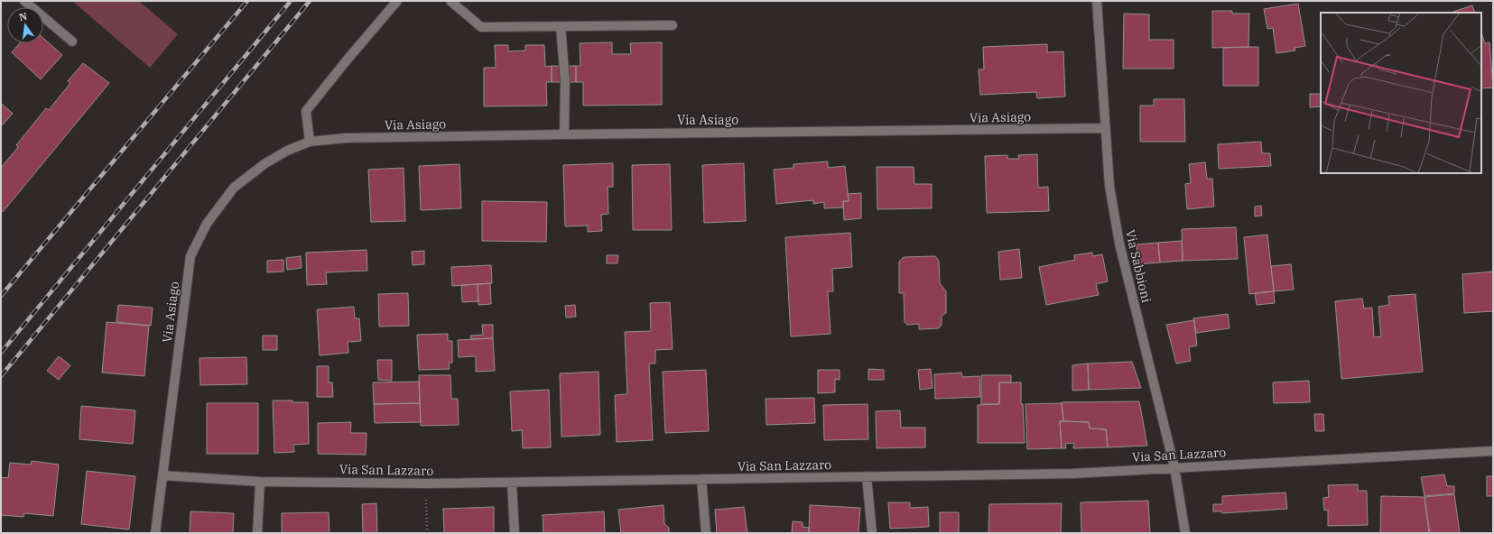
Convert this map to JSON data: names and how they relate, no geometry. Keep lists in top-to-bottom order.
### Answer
{
  "streets": {
    "street": ["Via Asiago", "Via Sabbioni", "Via San Lazzaro"]
  },
  "crossings": [
    ["Via Asiago", "Via Sabbioni"],
    ["Via Asiago", "Via San Lazzaro"],
    ["Via Sabbioni", "Via San Lazzaro"]
  ],
  "north": "top"
}
